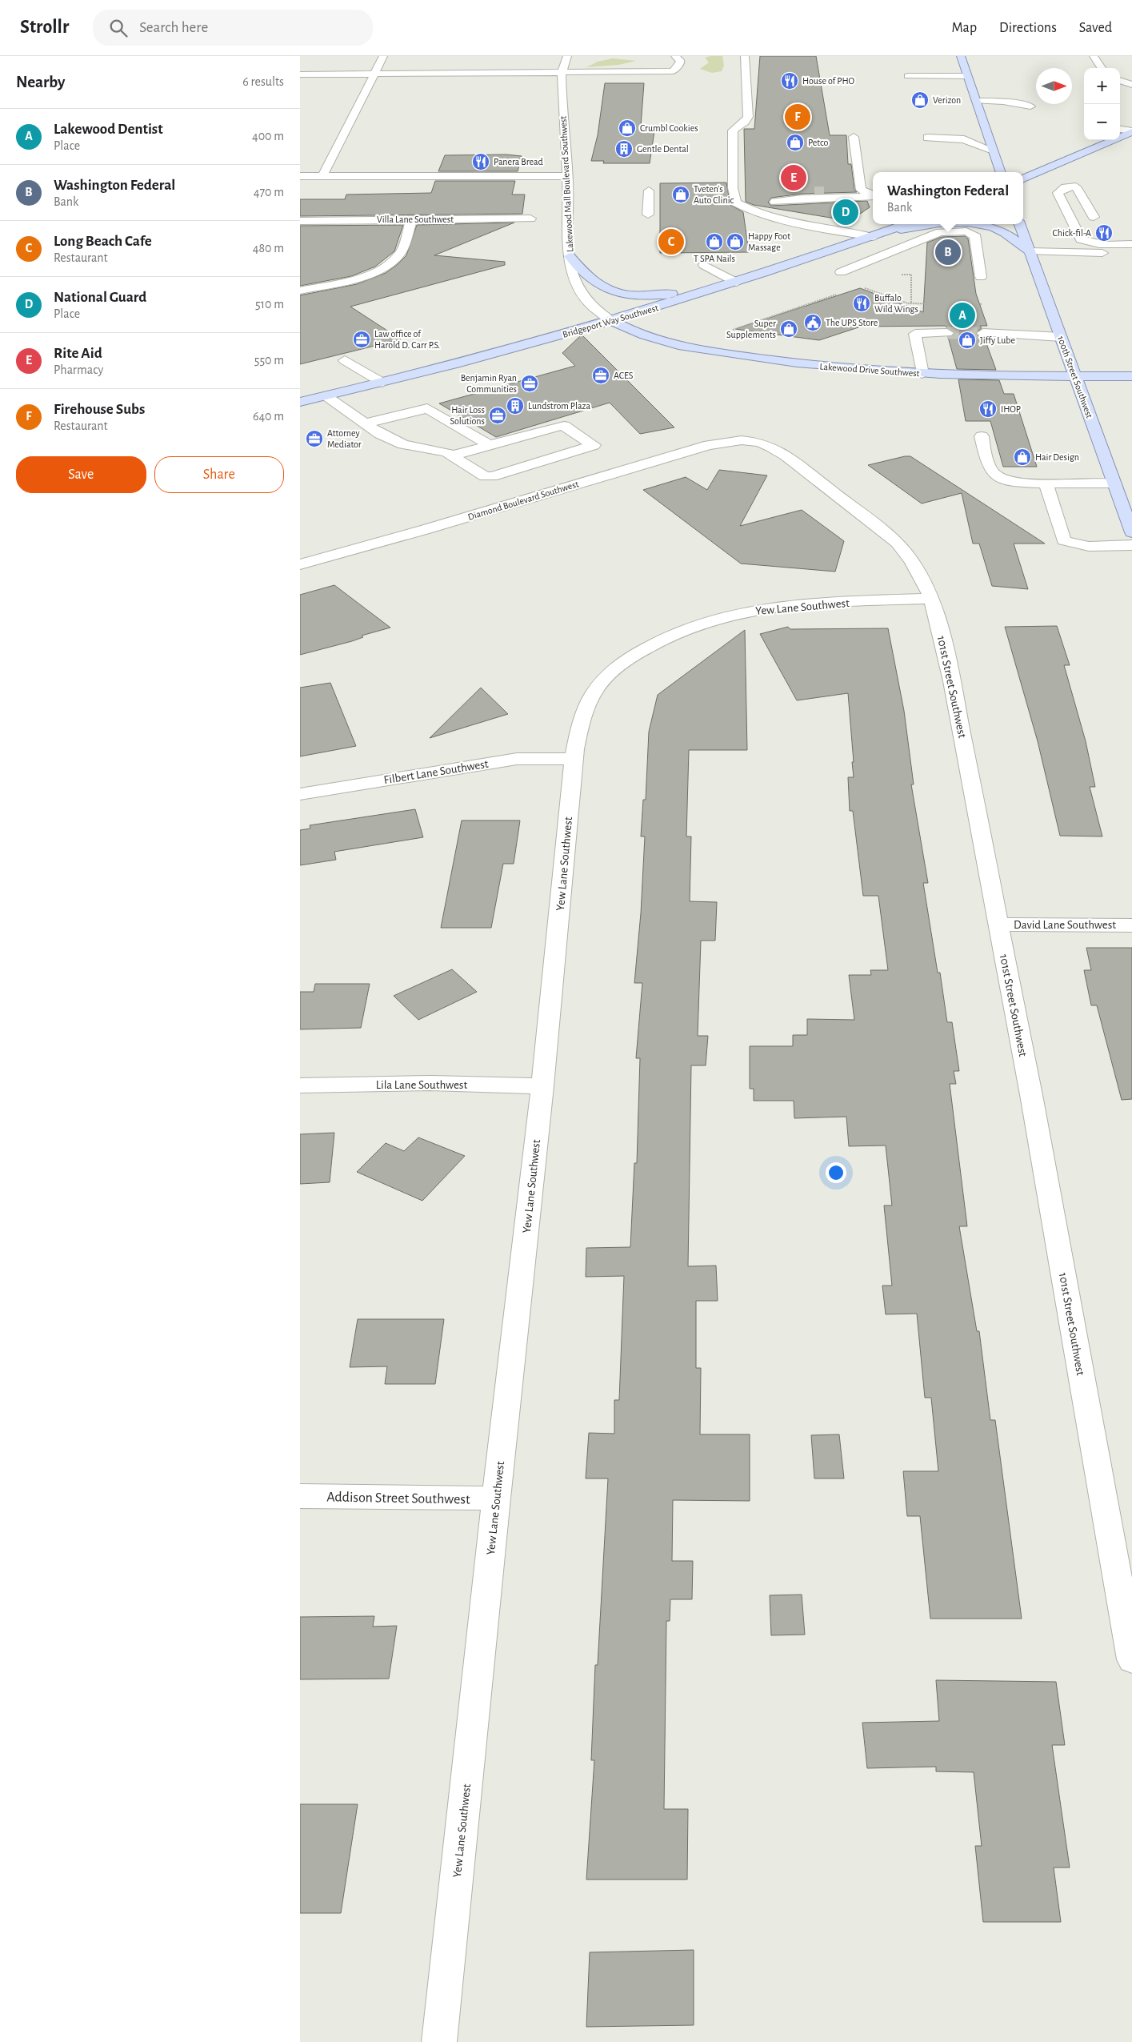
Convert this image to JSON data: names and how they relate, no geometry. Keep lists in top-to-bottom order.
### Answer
{
  "streets": {
    "main road": ["Bridgeport Way Southwest", "Lakewood Drive Southwest", "100th Street Southwest"],
    "street": [
      "Lakewood Mall Boulevard Southwest",
      "Villa Lane Southwest",
      "Diamond Boulevard Southwest",
      "Yew Lane Southwest",
      "101st Street Southwest",
      "Filbert Lane Southwest",
      "David Lane Southwest",
      "Lila Lane Southwest",
      "Addison Street Southwest"
    ]
  },
  "crossings": [
    ["Lakewood Mall Boulevard Southwest", "Bridgeport Way Southwest"],
    ["Lakewood Mall Boulevard Southwest", "Lakewood Drive Southwest"],
    ["Bridgeport Way Southwest", "Lakewood Drive Southwest"],
    ["Lakewood Drive Southwest", "100th Street Southwest"],
    ["Diamond Boulevard Southwest", "101st Street Southwest"],
    ["Yew Lane Southwest", "101st Street Southwest"],
    ["Yew Lane Southwest", "Filbert Lane Southwest"],
    ["Yew Lane Southwest", "Lila Lane Southwest"],
    ["Yew Lane Southwest", "Addison Street Southwest"],
    ["101st Street Southwest", "David Lane Southwest"]
  ],
  "places": {
    "restaurant": [
      "House of PHO",
      "Panera Bread",
      "Chick-fil-A",
      "Buffalo Wild Wings",
      "IHOP"
    ],
    "shop": [
      "Verizon",
      "Crumbl Cookies",
      "Petco",
      "Tveten's Auto Clinic",
      "T SPA Nails",
      "Happy Foot Massage",
      "Super Supplements",
      "Jiffy Lube",
      "Hair Design"
    ],
    "building": ["Gentle Dental", "Lundstrom Plaza"],
    "public building": ["The UPS Store"],
    "office": [
      "Law office of Harold D. Carr P.S.",
      "ACES",
      "Benjamin Ryan Communities",
      "Hair Loss Solutions",
      "Attorney Mediator"
    ]
  },
  "north": "right",
  "page": {
    "header": "Strollr",
    "search": "Search here",
    "nav": ["Map", "Directions", "Saved"],
    "heading": ["Nearby", "6 results"],
    "map_buttons": ["+", "−"],
    "pins": [
      "F",
      "E",
      "D",
      "C",
      "B",
      "A"
    ],
    "list": [
      {
        "mark": "A",
        "name": "Lakewood Dentist",
        "note": "Place",
        "value": "400 m"
      },
      {
        "mark": "B",
        "name": "Washington Federal",
        "note": "Bank",
        "value": "470 m"
      },
      {
        "mark": "C",
        "name": "Long Beach Cafe",
        "note": "Restaurant",
        "value": "480 m"
      },
      {
        "mark": "D",
        "name": "National Guard",
        "note": "Place",
        "value": "510 m"
      },
      {
        "mark": "E",
        "name": "Rite Aid",
        "note": "Pharmacy",
        "value": "550 m"
      },
      {
        "mark": "F",
        "name": "Firehouse Subs",
        "note": "Restaurant",
        "value": "640 m"
      }
    ],
    "popup": ["Washington Federal", "Bank"],
    "buttons": ["Save", "Share"]
  }
}
